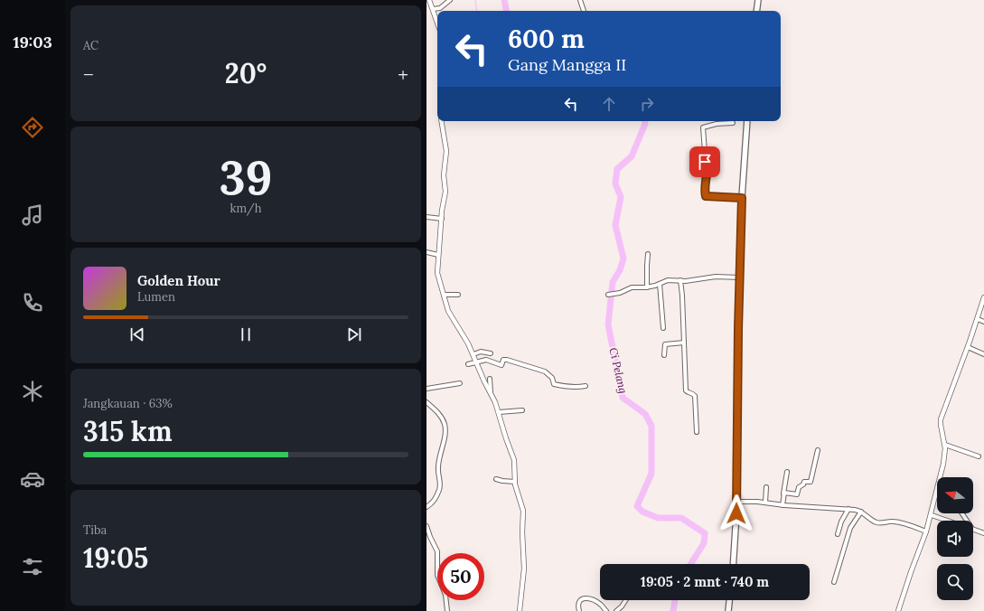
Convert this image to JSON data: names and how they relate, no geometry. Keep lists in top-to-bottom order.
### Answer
{
  "water": ["Ci Pelang"],
  "north": "left",
  "page": {
    "tabs": "19:03",
    "tile": [
      "AC",
      ["39", "km/h"],
      ["Jangkauan · 63%", "315 km"],
      ["Tiba", "19:05"]
    ],
    "turn": ["600 m", "Gang Mangga II"],
    "heat": ["−", "20°", "+"],
    "song": ["Golden Hour", "Lumen"],
    "limit": "50",
    "trip": "19:05 · 2 mnt · 740 m"
  }
}
